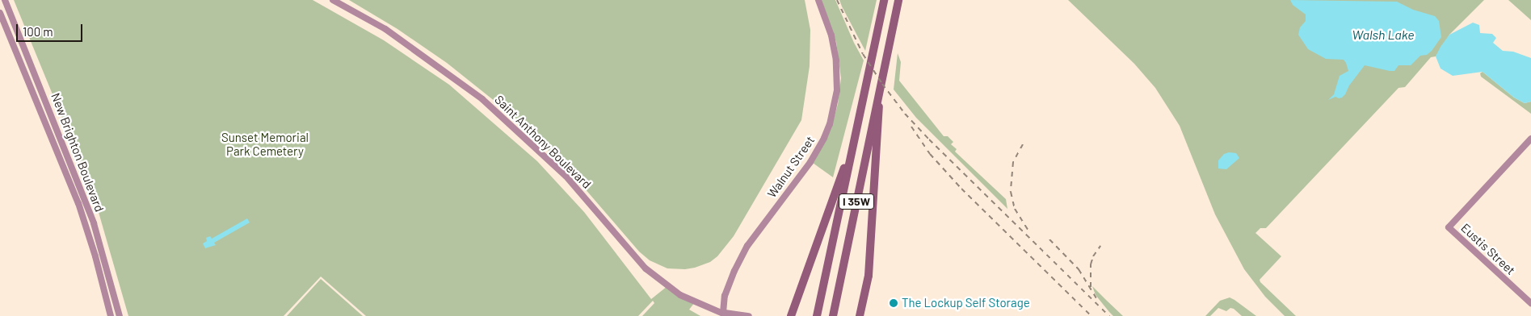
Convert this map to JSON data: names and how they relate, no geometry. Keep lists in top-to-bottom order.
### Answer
{
  "streets": {
    "highway": ["I 35W"],
    "street": [
      "Saint Anthony Boulevard",
      "New Brighton Boulevard",
      "Walnut Street",
      "Eustis Street"
    ]
  },
  "crossings": [
    ["Saint Anthony Boulevard", "Walnut Street"]
  ],
  "water": ["Walsh Lake"],
  "parks": ["Sunset Memorial Park Cemetery"],
  "places": ["The Lockup Self Storage"],
  "scale_bar": "100 m"
}
